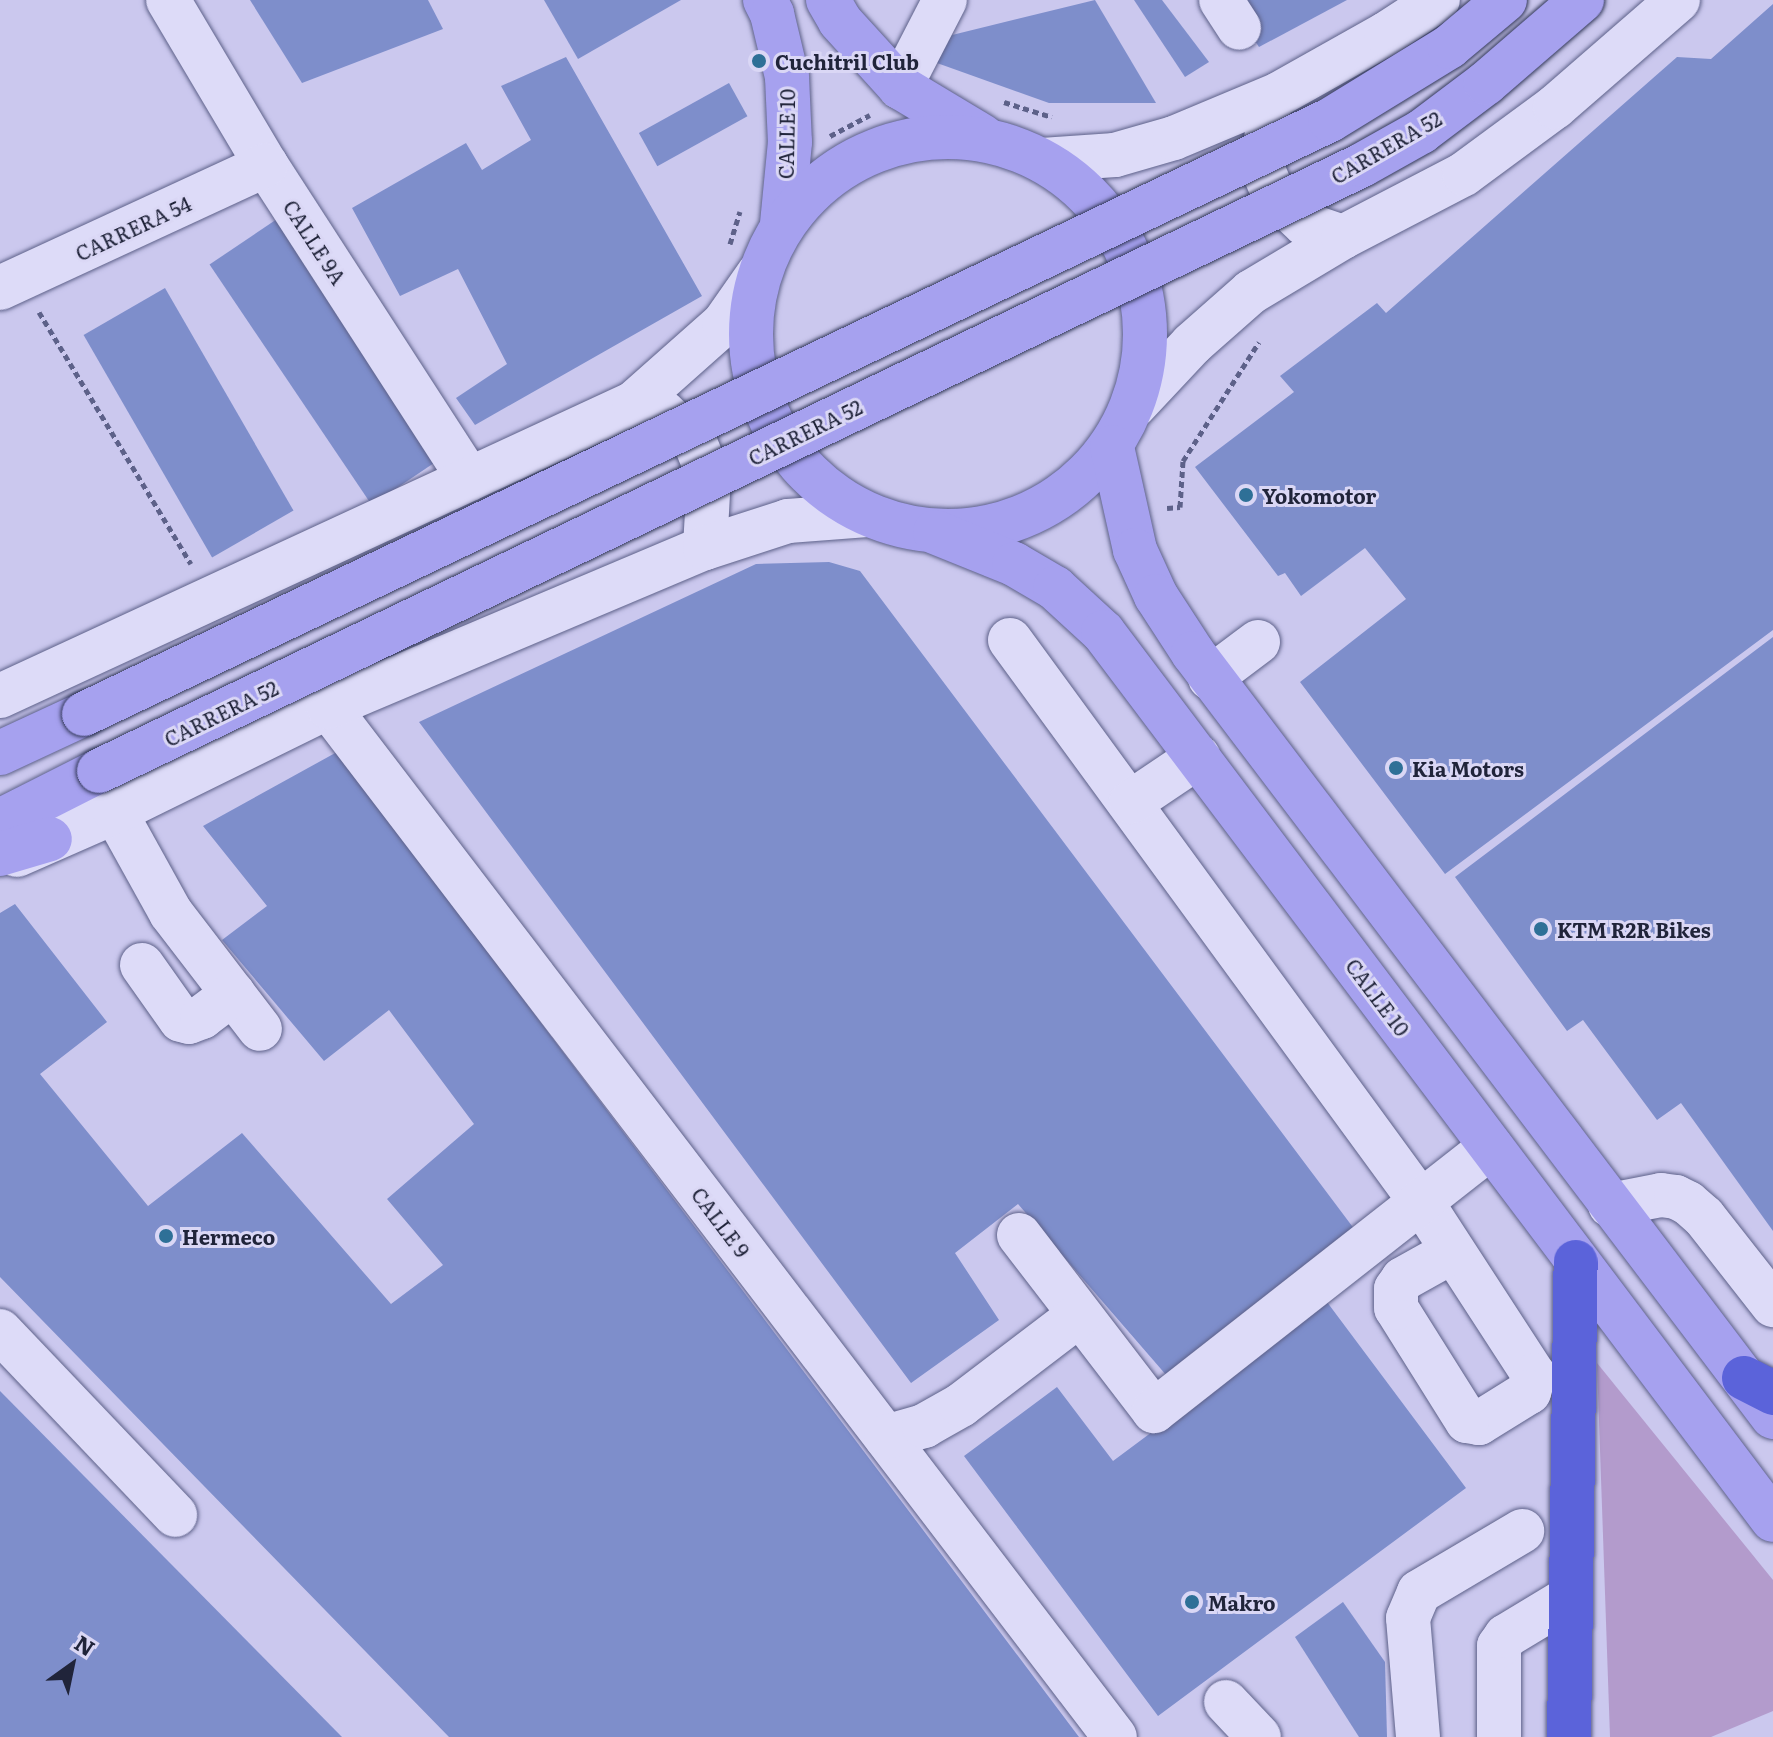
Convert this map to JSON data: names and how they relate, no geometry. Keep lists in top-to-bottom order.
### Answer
{
  "streets": {
    "main road": ["CALLE 10", "CARRERA 52"],
    "street": ["CARRERA 54", "CALLE 9A", "CALLE 9"]
  },
  "crossings": [
    ["CARRERA 52", "CALLE 9"],
    ["CARRERA 54", "CALLE 9A"]
  ],
  "places": [
    "Cuchitril Club",
    "Yokomotor",
    "Kia Motors",
    "KTM R2R Bikes",
    "Hermeco",
    "Makro"
  ],
  "north": "top right"
}
